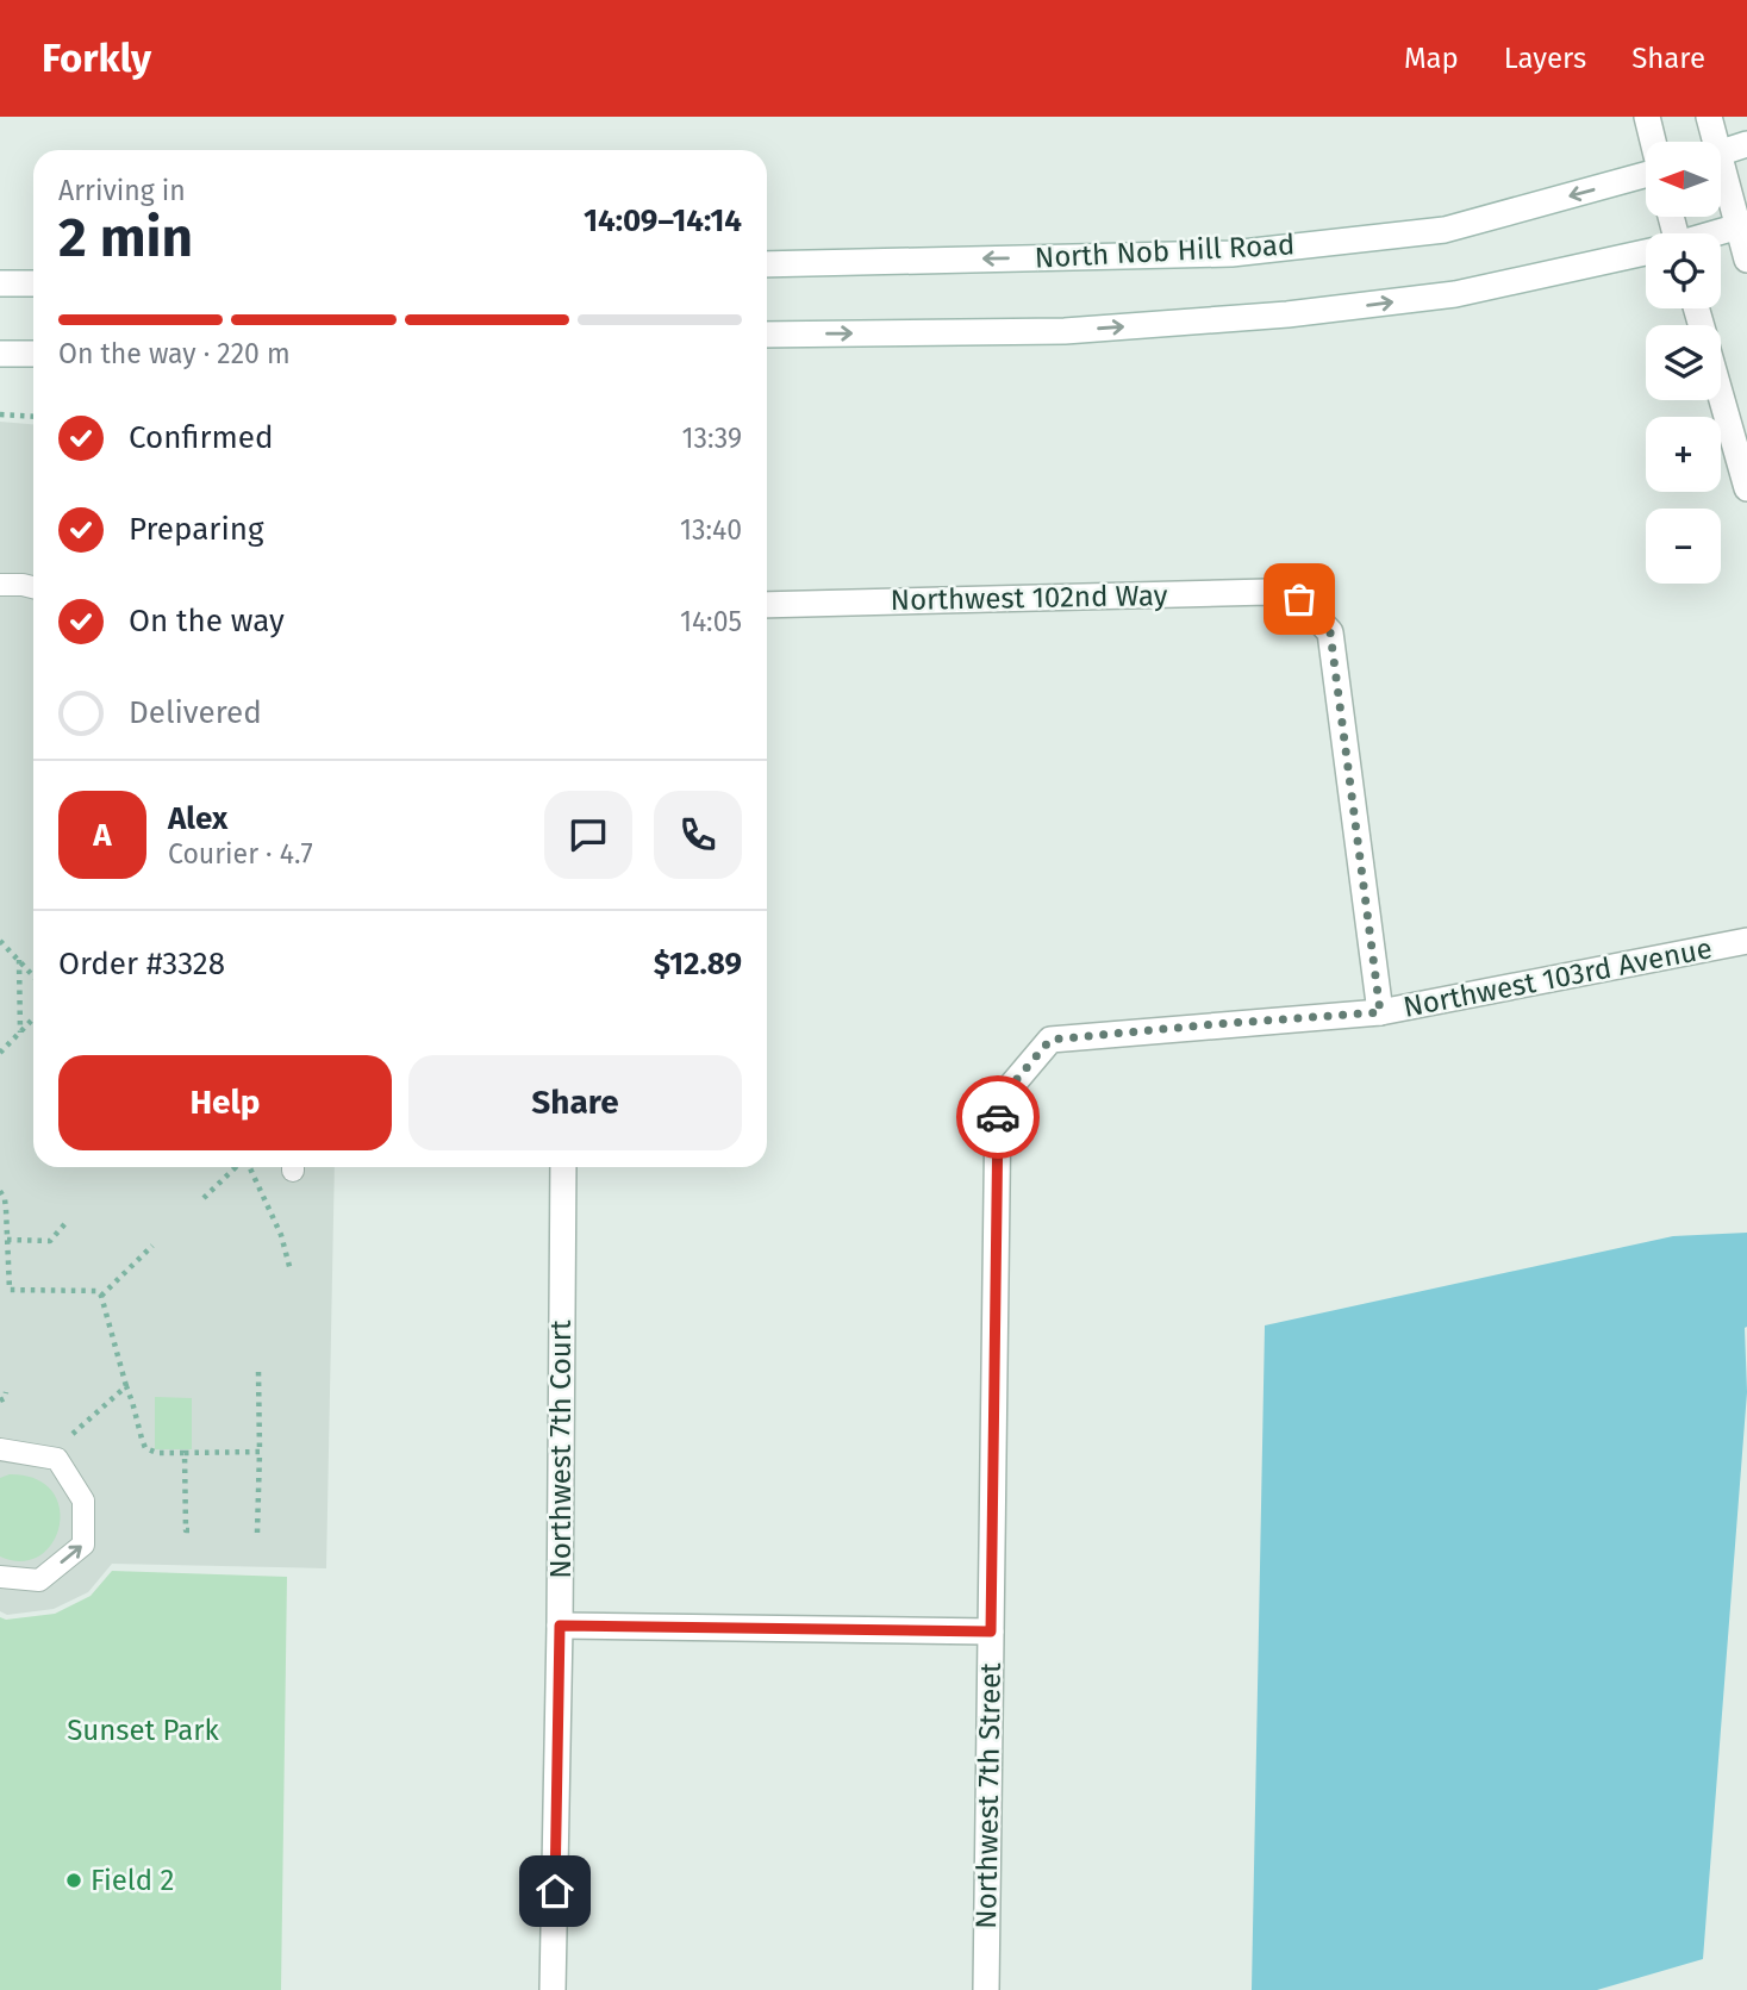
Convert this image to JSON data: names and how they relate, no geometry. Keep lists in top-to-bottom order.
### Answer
{
  "streets": {
    "street": [
      "North Nob Hill Road",
      "Northwest 102nd Way",
      "Northwest 103rd Avenue",
      "Northwest 7th Court",
      "Northwest 7th Street"
    ]
  },
  "crossings": [
    ["Northwest 102nd Way", "Northwest 103rd Avenue"],
    ["Northwest 103rd Avenue", "Northwest 7th Street"]
  ],
  "parks": ["Sunset Park"],
  "places": ["Field 2"],
  "north": "left",
  "page": {
    "header": "Forkly",
    "nav": ["Map", "Layers", "Share"],
    "map_buttons": ["+", "−"],
    "heading": ["2 min", "Arriving in", "14:09–14:14"],
    "panel": [
      "Alex",
      "Courier · 4.7",
      "Order #3328",
      "$12.89"
    ],
    "bar": "On the way · 220 m",
    "list": [
      ["Confirmed", "13:39"],
      ["Preparing", "13:40"],
      ["On the way", "14:05"],
      "Delivered"
    ],
    "round": "A",
    "buttons": ["Help", "Share"]
  }
}
